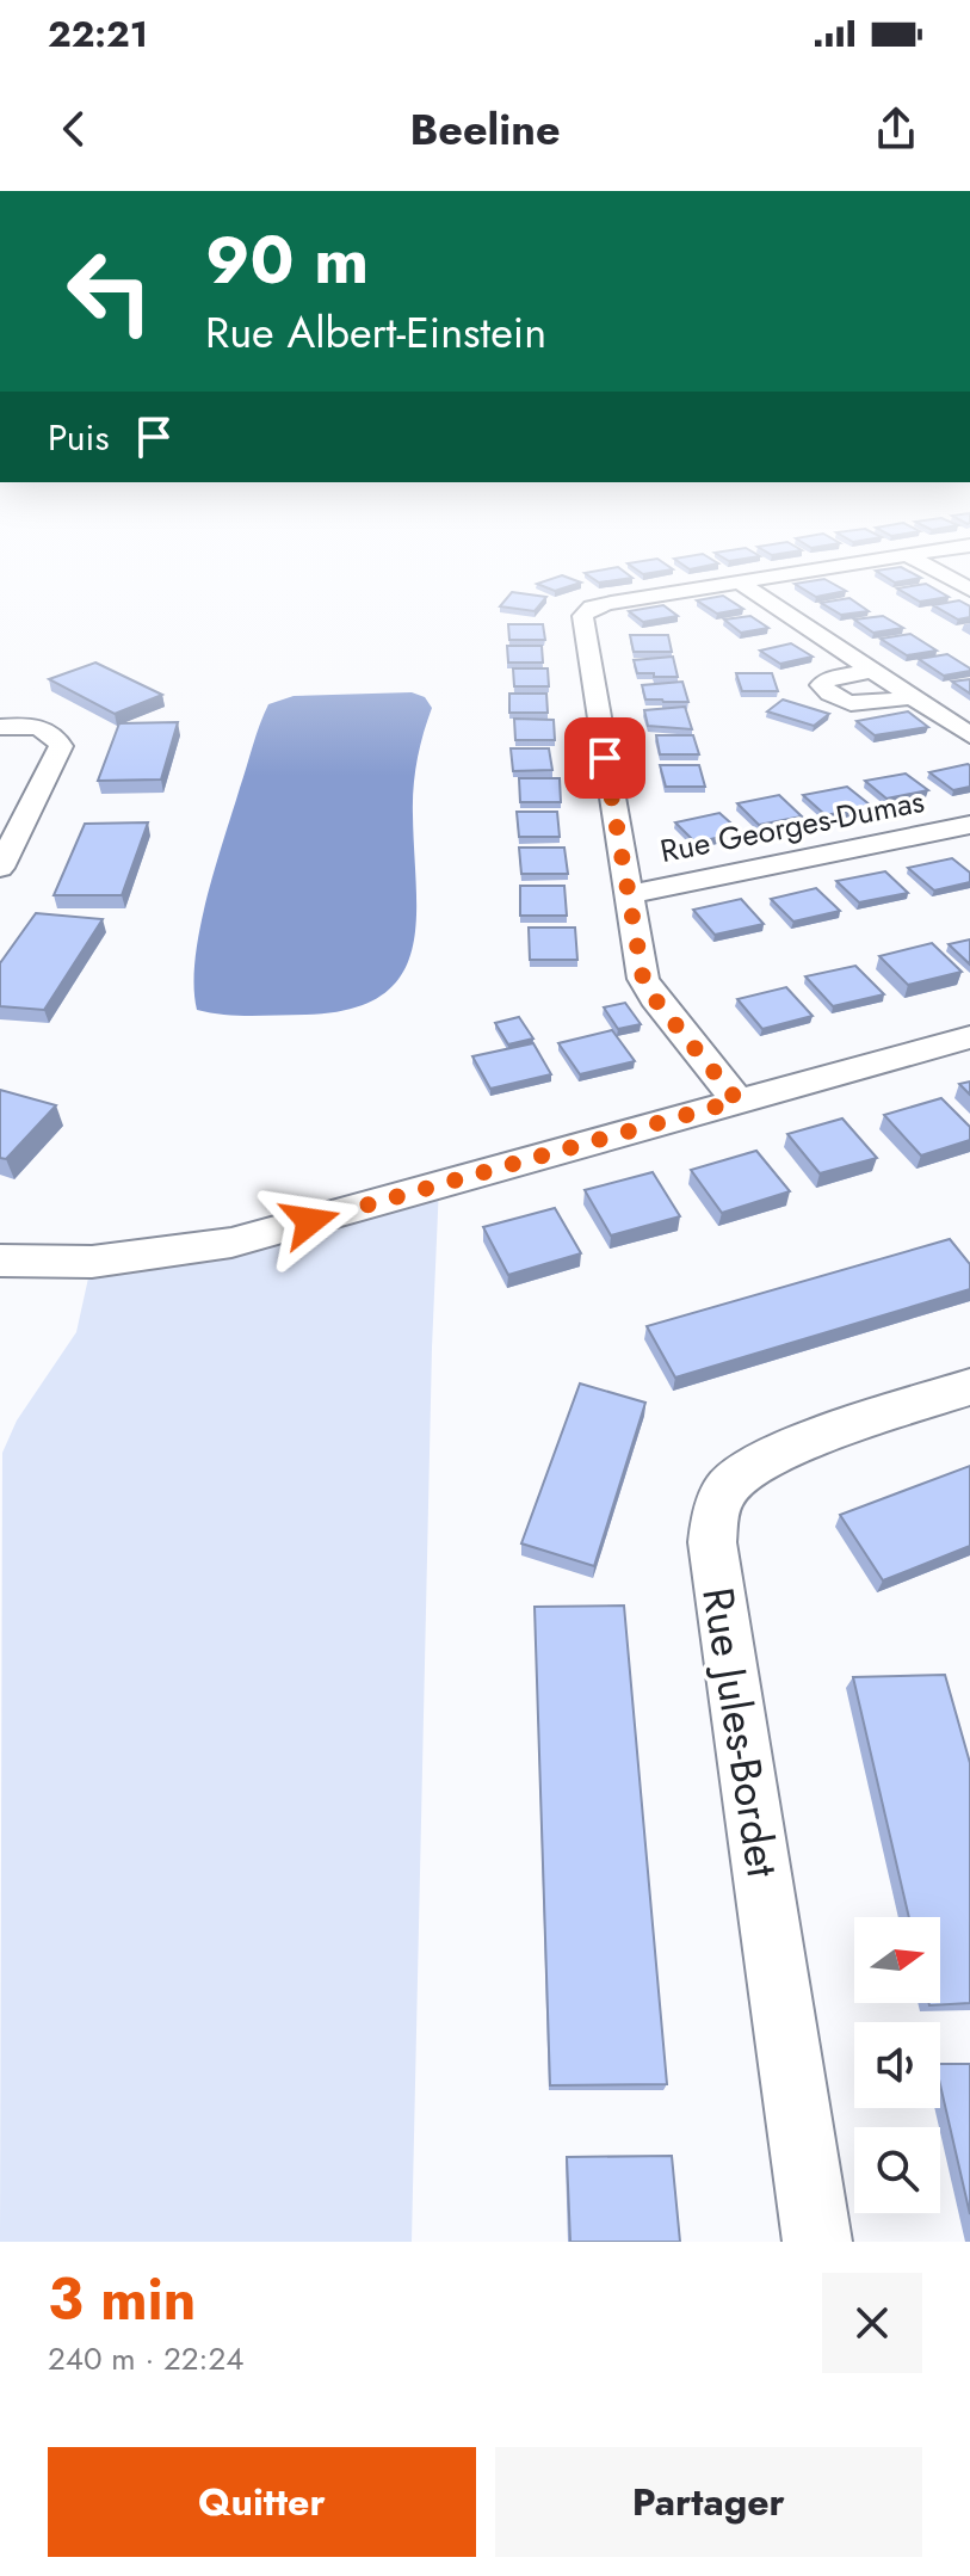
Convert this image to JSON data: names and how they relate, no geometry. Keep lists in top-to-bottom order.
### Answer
{
  "streets": {
    "street": ["Rue Georges-Dumas", "Rue Jules-Bordet"]
  },
  "north": "right",
  "page": {
    "status": "22:21",
    "header": "Beeline",
    "turn": ["90 m", "Rue Albert-Einstein"],
    "then": "Puis",
    "heading": ["3 min", "240 m · 22:24"],
    "buttons": ["Quitter", "Partager"]
  }
}
